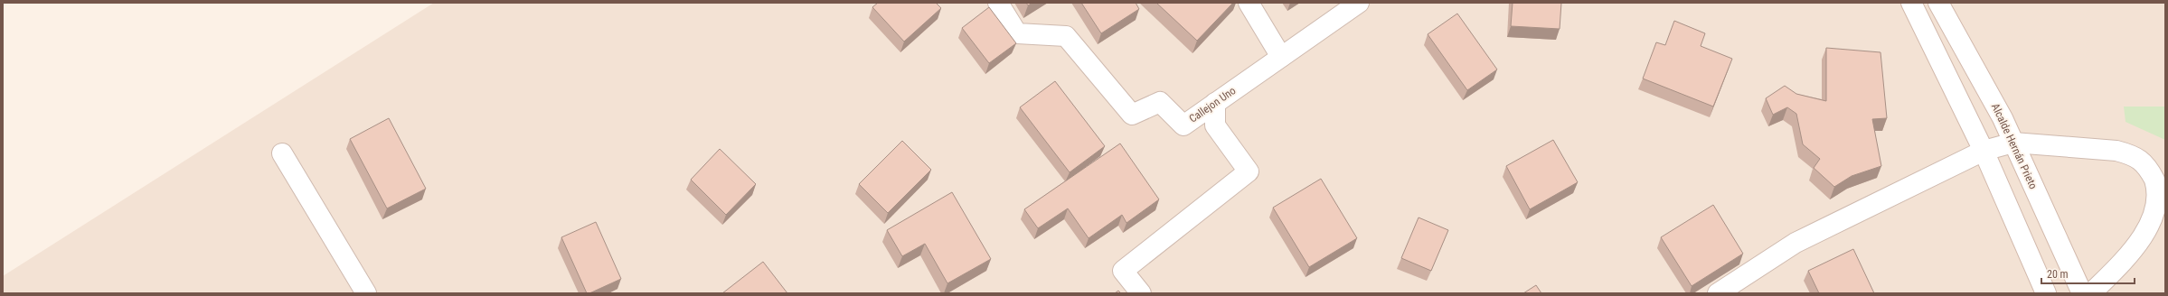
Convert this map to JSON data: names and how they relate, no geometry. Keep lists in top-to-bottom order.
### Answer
{
  "streets": {
    "street": ["Callejon Uno", "Alcalde Hernán Prieto"]
  },
  "scale_bar": "20 m"
}
